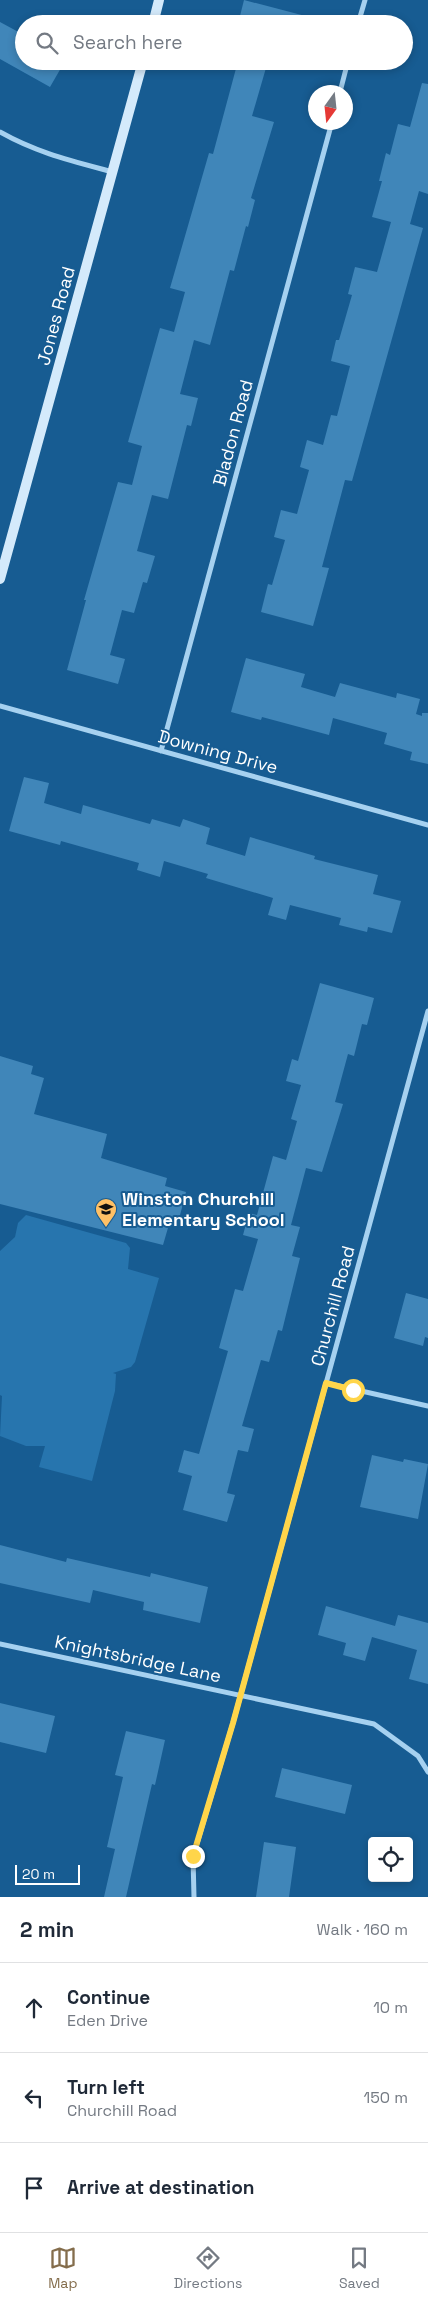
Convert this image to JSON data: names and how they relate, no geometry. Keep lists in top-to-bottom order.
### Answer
{
  "streets": {
    "street": [
      "Jones Road",
      "Bladon Road",
      "Downing Drive",
      "Churchill Road",
      "Knightsbridge Lane"
    ]
  },
  "crossings": [
    ["Bladon Road", "Downing Drive"],
    ["Churchill Road", "Knightsbridge Lane"]
  ],
  "places": {
    "school or university": ["Winston Churchill Elementary School"]
  },
  "scale_bar": "20 m",
  "north": "bottom",
  "page": {
    "search": "Search here",
    "scale": "20 m",
    "heading": ["2 min", "Walk · 160 m"],
    "list": [
      ["Continue", "Eden Drive", "10 m"],
      ["Turn left", "Churchill Road", "150 m"],
      "Arrive at destination"
    ],
    "nav": ["Map", "Directions", "Saved"]
  }
}
